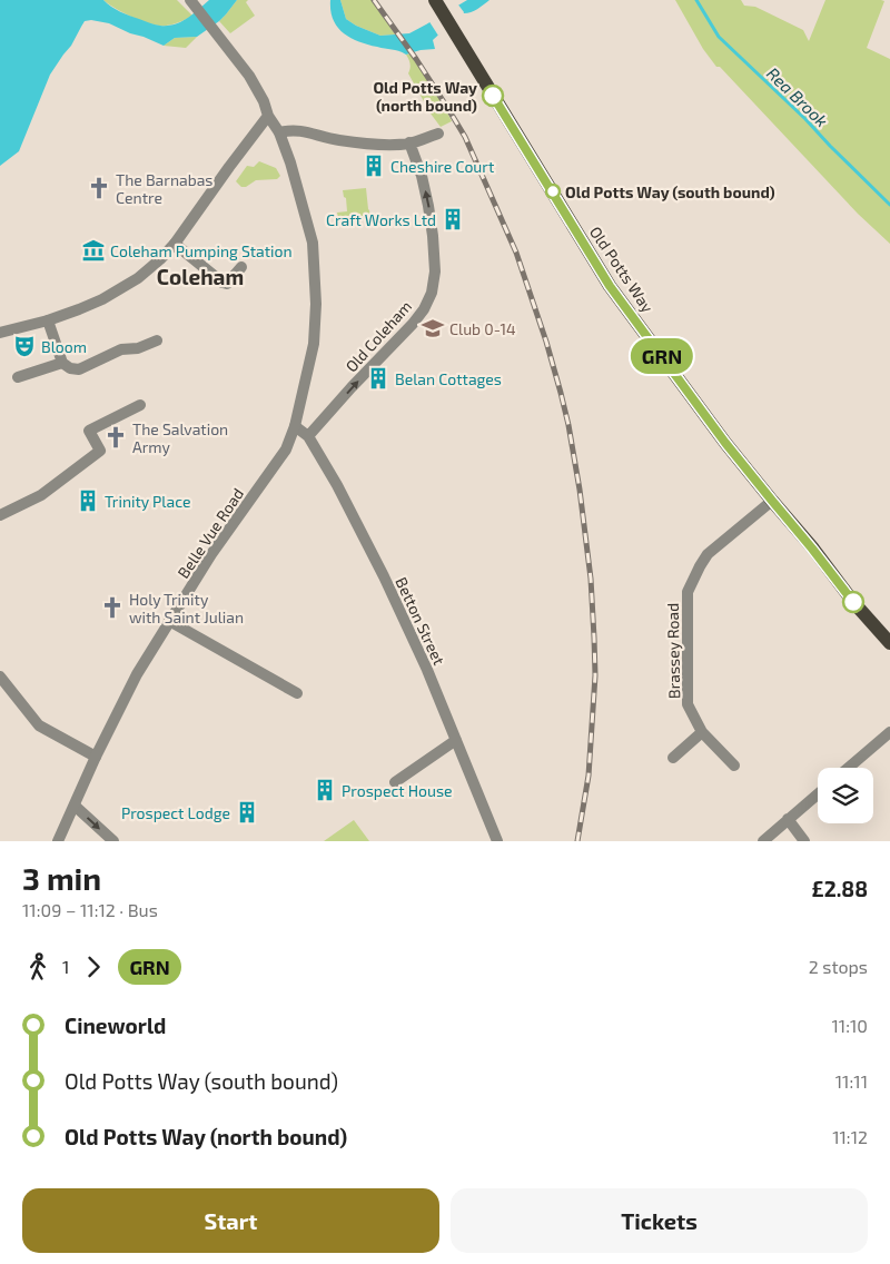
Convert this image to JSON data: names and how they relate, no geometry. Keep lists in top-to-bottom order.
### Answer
{
  "streets": {
    "main road": ["Old Potts Way"],
    "street": [
      "Old Coleham",
      "Belle Vue Road",
      "Betton Street",
      "Brassey Road"
    ]
  },
  "crossings": [
    ["Old Potts Way", "Brassey Road"],
    ["Old Coleham", "Betton Street"],
    ["Belle Vue Road", "Betton Street"]
  ],
  "one_way": ["Old Coleham"],
  "districts": ["Coleham"],
  "water": ["Rea Brook"],
  "places": {
    "other": ["Old Potts Way (north bound)", "Old Potts Way (south bound)"],
    "building": [
      "Cheshire Court",
      "Craft Works Ltd",
      "Belan Cottages",
      "Trinity Place",
      "Prospect House",
      "Prospect Lodge"
    ],
    "church": ["The Barnabas Centre", "The Salvation Army", "Holy Trinity with Saint Julian"],
    "museum": ["Coleham Pumping Station"],
    "school or university": ["Club 0-14"],
    "theatre": ["Bloom"]
  },
  "lines": ["bus line GRN"],
  "page": {
    "on_map": "GRN",
    "heading": ["3 min", "11:09 – 11:12 · Bus", "£2.88"],
    "legs": ["1", "GRN", "2 stops"],
    "list": [
      {
        "name": "Cineworld",
        "value": "11:10"
      },
      {
        "name": "Old Potts Way (south bound)",
        "value": "11:11"
      },
      {
        "name": "Old Potts Way (north bound)",
        "value": "11:12"
      }
    ],
    "buttons": ["Start", "Tickets"]
  }
}
